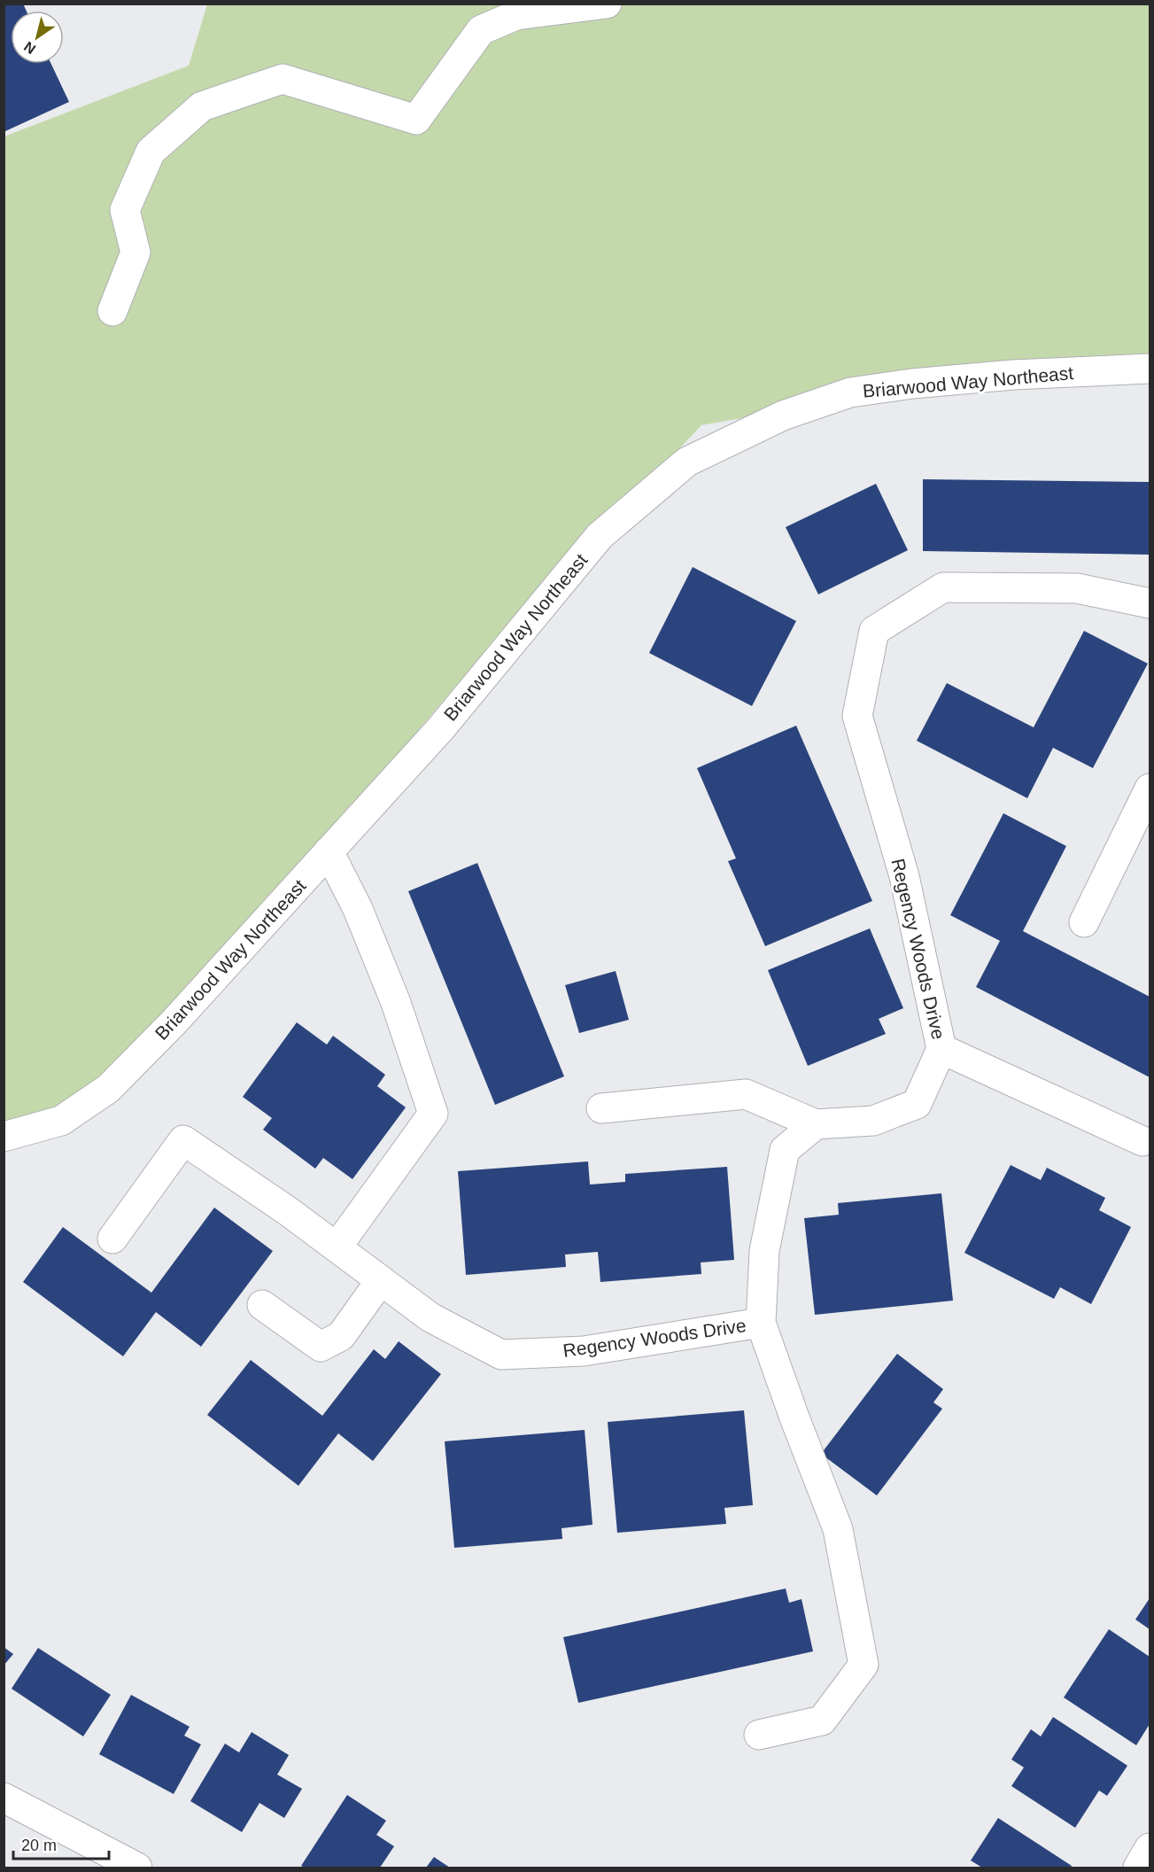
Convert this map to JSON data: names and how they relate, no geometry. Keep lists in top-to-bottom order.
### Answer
{
  "streets": {
    "street": ["Briarwood Way Northeast", "Regency Woods Drive"]
  },
  "scale_bar": "20 m",
  "north": "bottom left"
}
